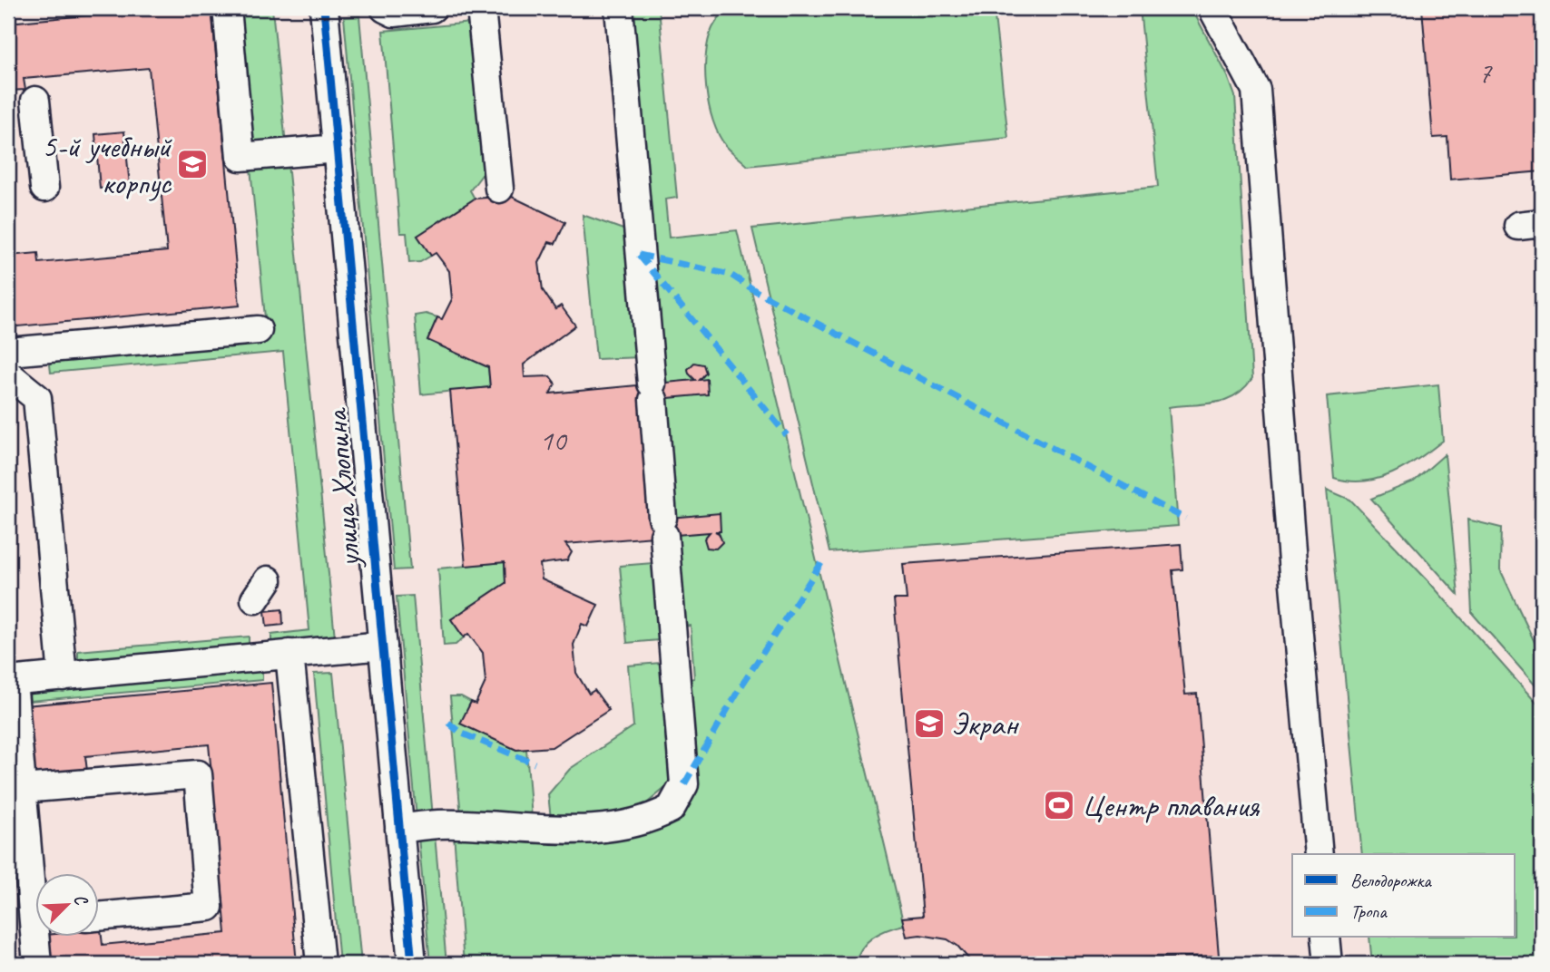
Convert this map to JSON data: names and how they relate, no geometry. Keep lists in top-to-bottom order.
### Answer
{
  "streets": {
    "street": ["улица Хлопина"]
  },
  "places": {
    "school or university": ["5-й учебный корпус", "Экран"],
    "sports": ["Центр плавания"]
  },
  "house_numbers": ["7", "10"],
  "legend": ["Велодорожка", "Тропа"],
  "north": "top right"
}
